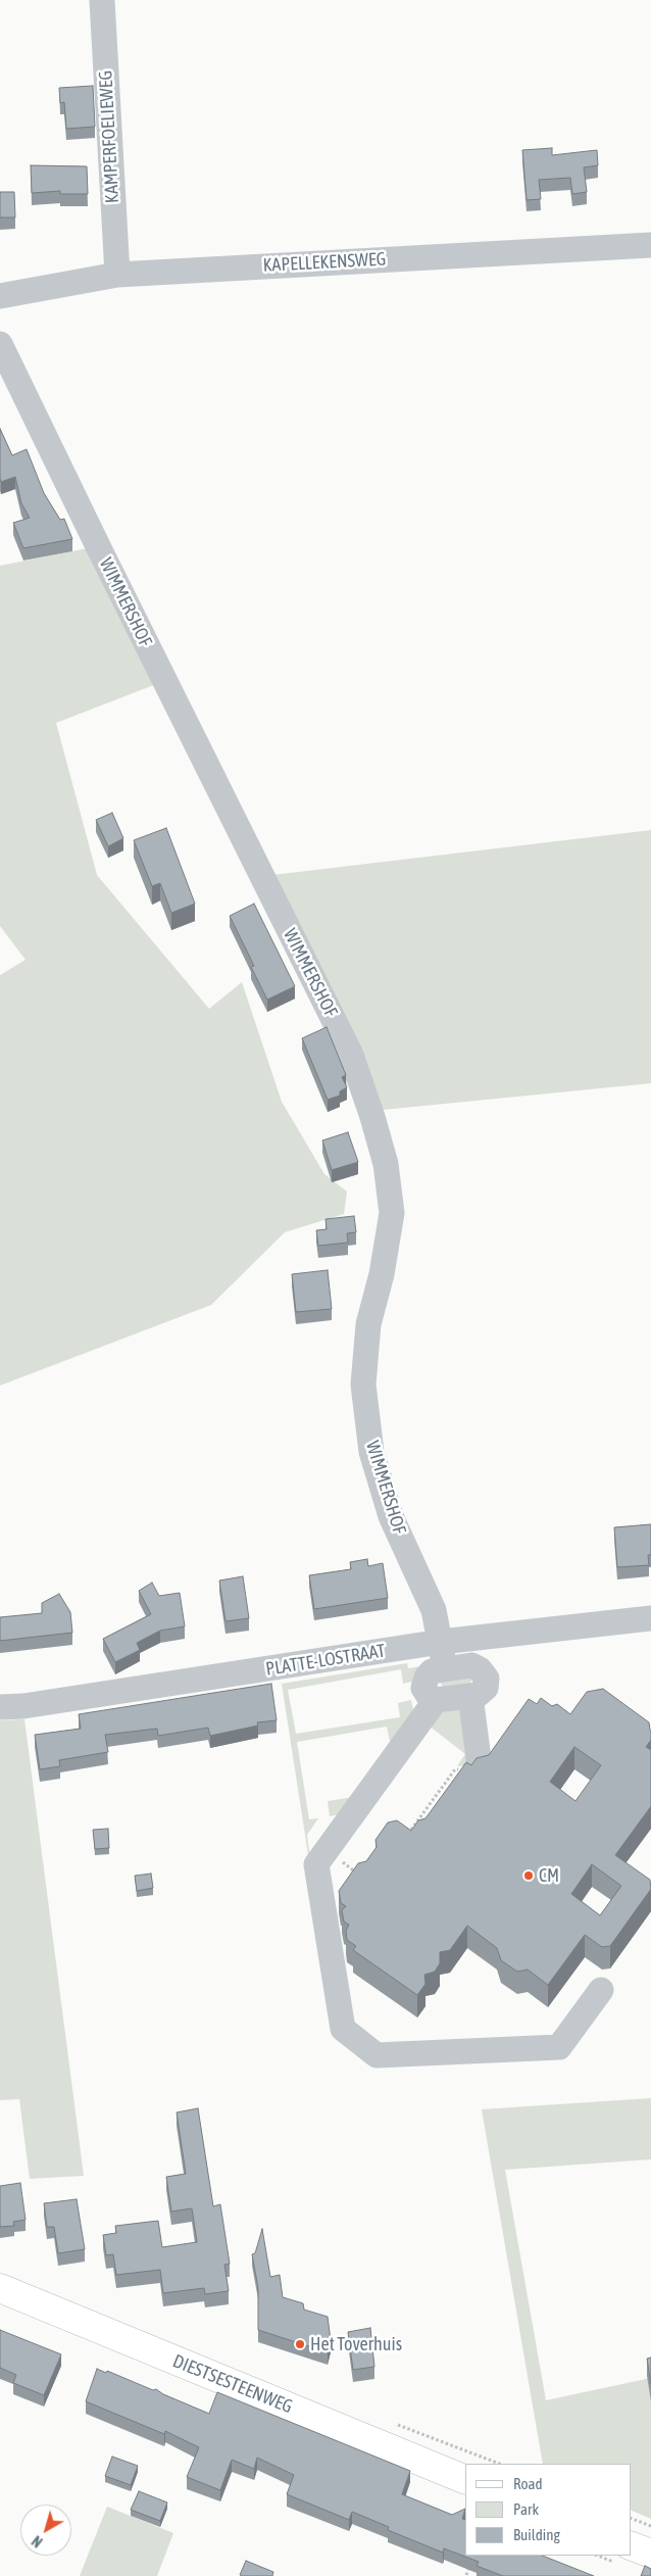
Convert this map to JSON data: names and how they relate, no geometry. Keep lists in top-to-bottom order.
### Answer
{
  "streets": {
    "main road": ["DIESTSESTEENWEG"],
    "street": [
      "KAMPERFOELIEWEG",
      "KAPELLEKENSWEG",
      "WIMMERSHOF",
      "PLATTE-LOSTRAAT"
    ]
  },
  "crossings": [
    ["KAMPERFOELIEWEG", "KAPELLEKENSWEG"],
    ["WIMMERSHOF", "PLATTE-LOSTRAAT"]
  ],
  "places": ["CM", "Het Toverhuis"],
  "legend": ["Road", "Park", "Building"],
  "north": "bottom left"
}
